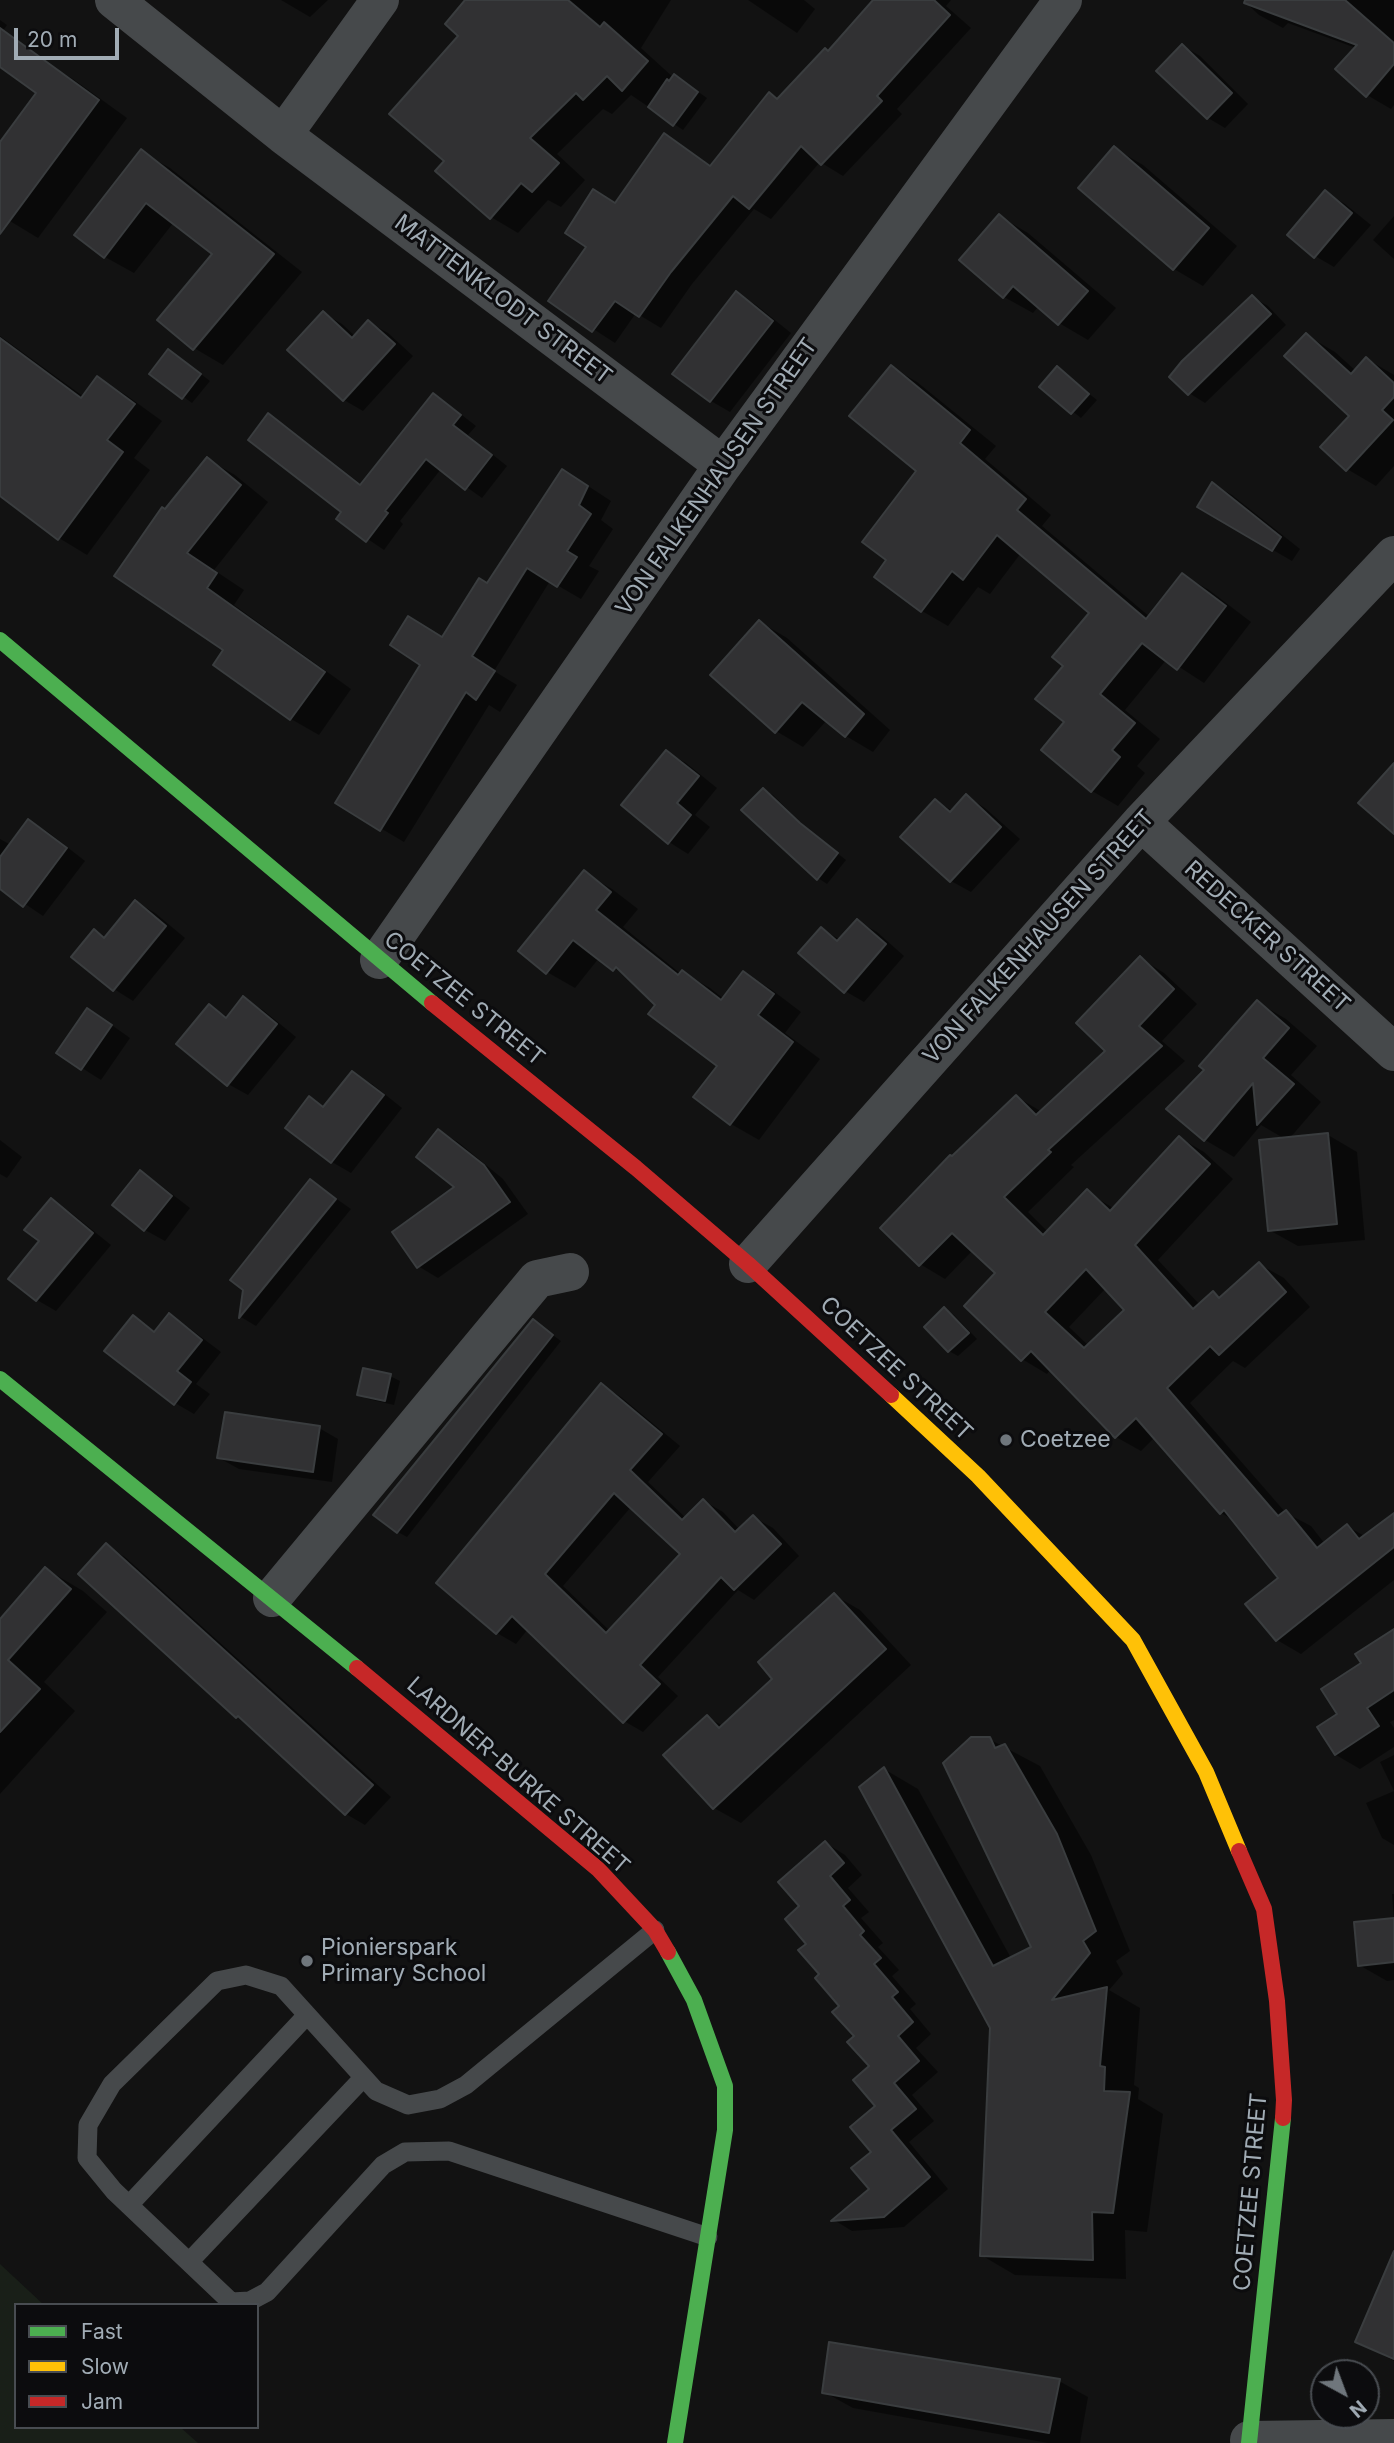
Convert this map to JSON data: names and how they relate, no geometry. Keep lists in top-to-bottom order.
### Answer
{
  "streets": {
    "street": [
      "MATTENKLODT STREET",
      "VON FALKENHAUSEN STREET",
      "REDECKER STREET",
      "COETZEE STREET",
      "LARDNER-BURKE STREET"
    ]
  },
  "crossings": [
    ["MATTENKLODT STREET", "VON FALKENHAUSEN STREET"],
    ["VON FALKENHAUSEN STREET", "REDECKER STREET"],
    ["VON FALKENHAUSEN STREET", "COETZEE STREET"]
  ],
  "places": ["Coetzee", "Pionierspark Primary School"],
  "legend": ["Fast", "Slow", "Jam"],
  "scale_bar": "20 m",
  "north": "bottom right"
}
